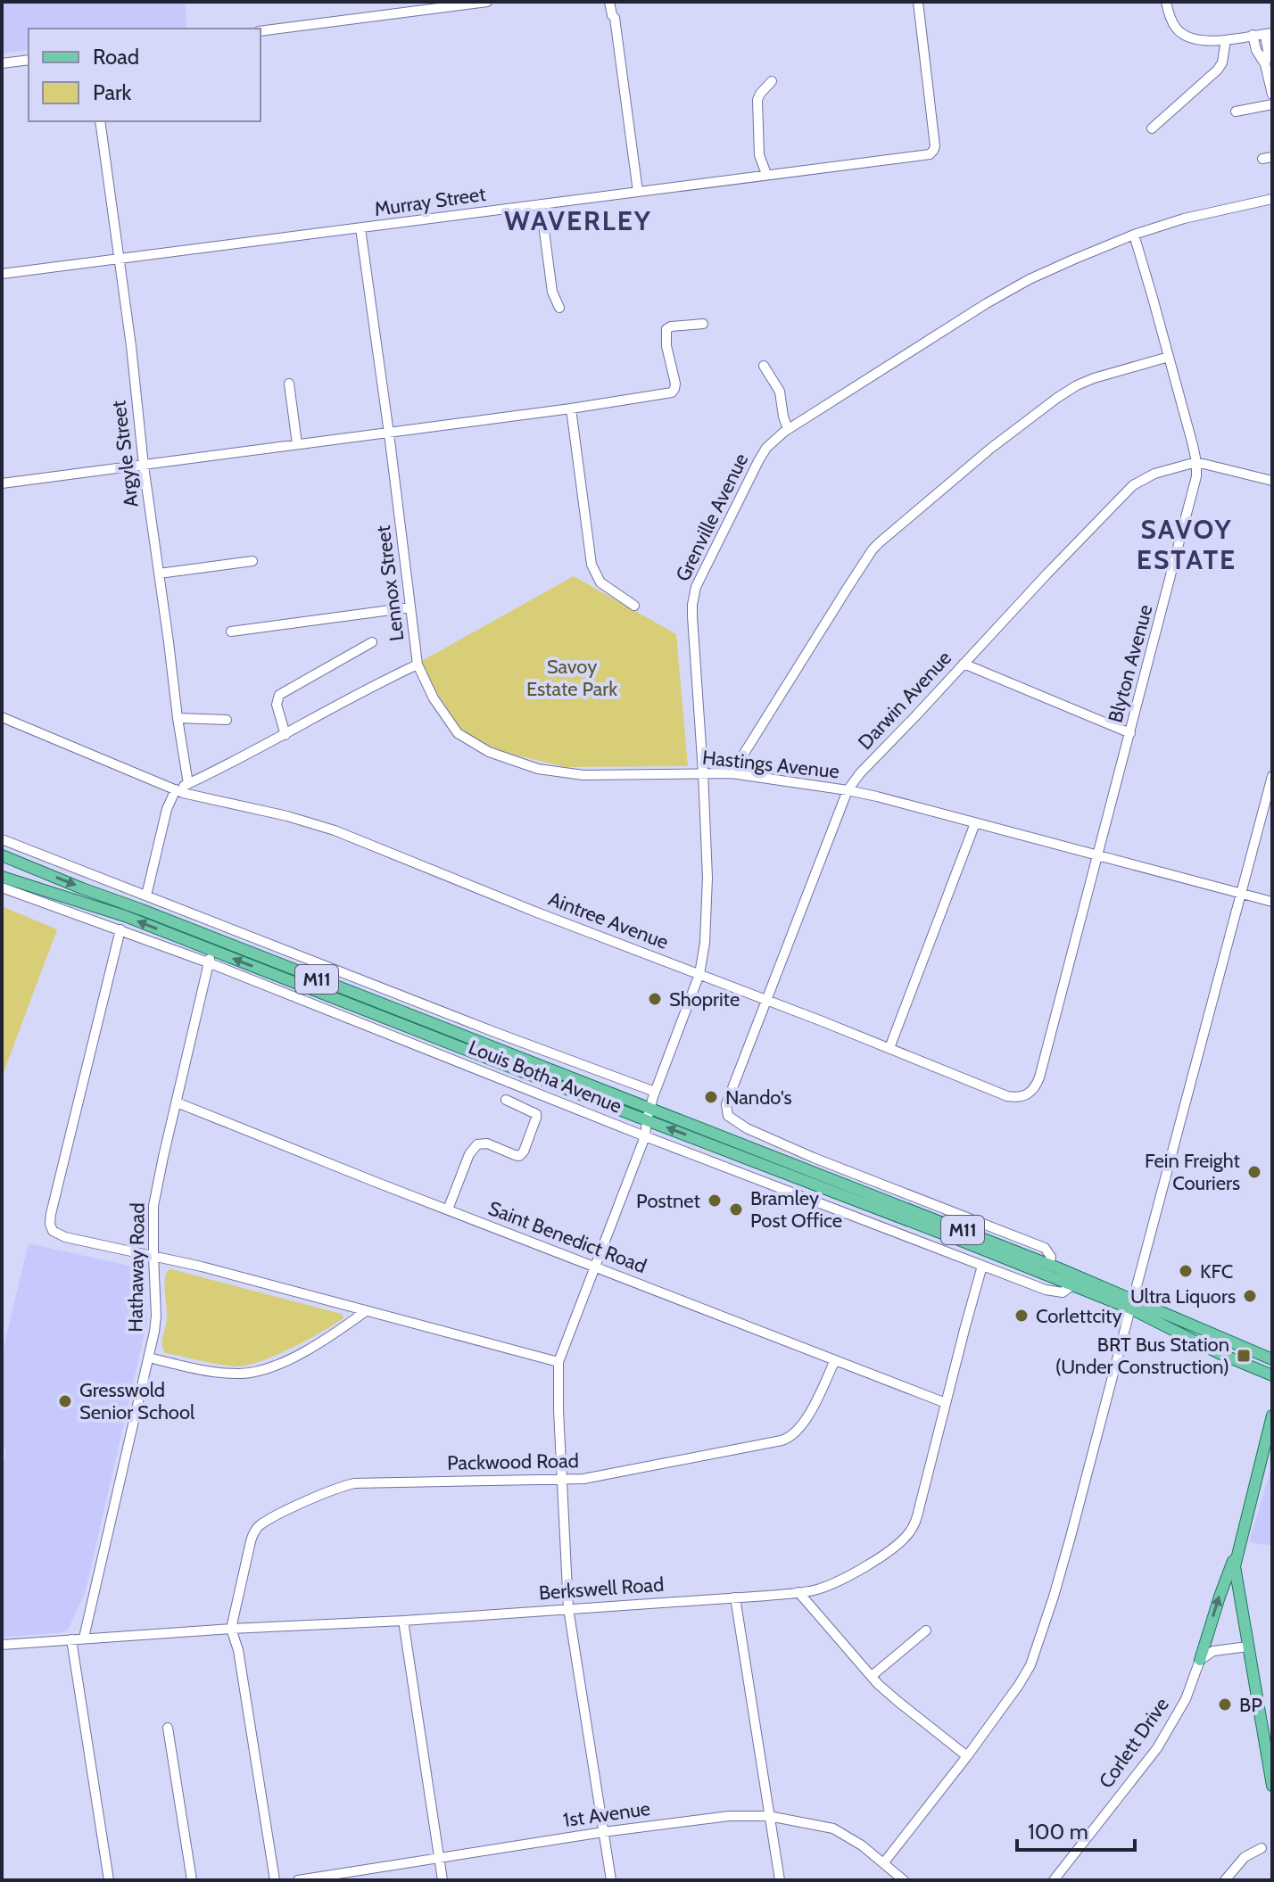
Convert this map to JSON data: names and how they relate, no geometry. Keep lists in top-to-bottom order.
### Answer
{
  "streets": {
    "main road": ["M11", "Louis Botha Avenue"],
    "street": [
      "Murray Street",
      "Argyle Street",
      "Grenville Avenue",
      "Lennox Street",
      "Blyton Avenue",
      "Darwin Avenue",
      "Hastings Avenue",
      "Aintree Avenue",
      "Saint Benedict Road",
      "Hathaway Road",
      "Packwood Road",
      "Berkswell Road",
      "Corlett Drive",
      "1st Avenue"
    ]
  },
  "crossings": [
    ["Murray Street", "Argyle Street"],
    ["Murray Street", "Lennox Street"],
    ["Argyle Street", "Lennox Street"],
    ["Grenville Avenue", "Blyton Avenue"],
    ["Grenville Avenue", "Hastings Avenue"],
    ["Grenville Avenue", "Aintree Avenue"],
    ["Grenville Avenue", "Louis Botha Avenue"],
    ["Grenville Avenue", "Saint Benedict Road"],
    ["Lennox Street", "Hastings Avenue"],
    ["Lennox Street", "Aintree Avenue"],
    ["Blyton Avenue", "Darwin Avenue"],
    ["Blyton Avenue", "Hastings Avenue"],
    ["Blyton Avenue", "Aintree Avenue"],
    ["Darwin Avenue", "Hastings Avenue"],
    ["Darwin Avenue", "Aintree Avenue"],
    ["Darwin Avenue", "Louis Botha Avenue"],
    ["Louis Botha Avenue", "Hathaway Road"],
    ["Louis Botha Avenue", "Berkswell Road"],
    ["Saint Benedict Road", "Hathaway Road"],
    ["Saint Benedict Road", "Packwood Road"],
    ["Saint Benedict Road", "Berkswell Road"],
    ["Hathaway Road", "Berkswell Road"],
    ["Packwood Road", "Berkswell Road"]
  ],
  "districts": ["WAVERLEY", "SAVOY ESTATE"],
  "parks": ["Savoy Estate Park"],
  "places": {
    "other": [
      "Shoprite",
      "Nando's",
      "Fein Freight Couriers",
      "Postnet",
      "Bramley Post Office",
      "KFC",
      "Ultra Liquors",
      "Corlettcity",
      "Gresswold Senior School",
      "BP"
    ],
    "transit": ["BRT Bus Station (Under Construction)"]
  },
  "legend": ["Road", "Park"],
  "scale_bar": "100 m"
}
